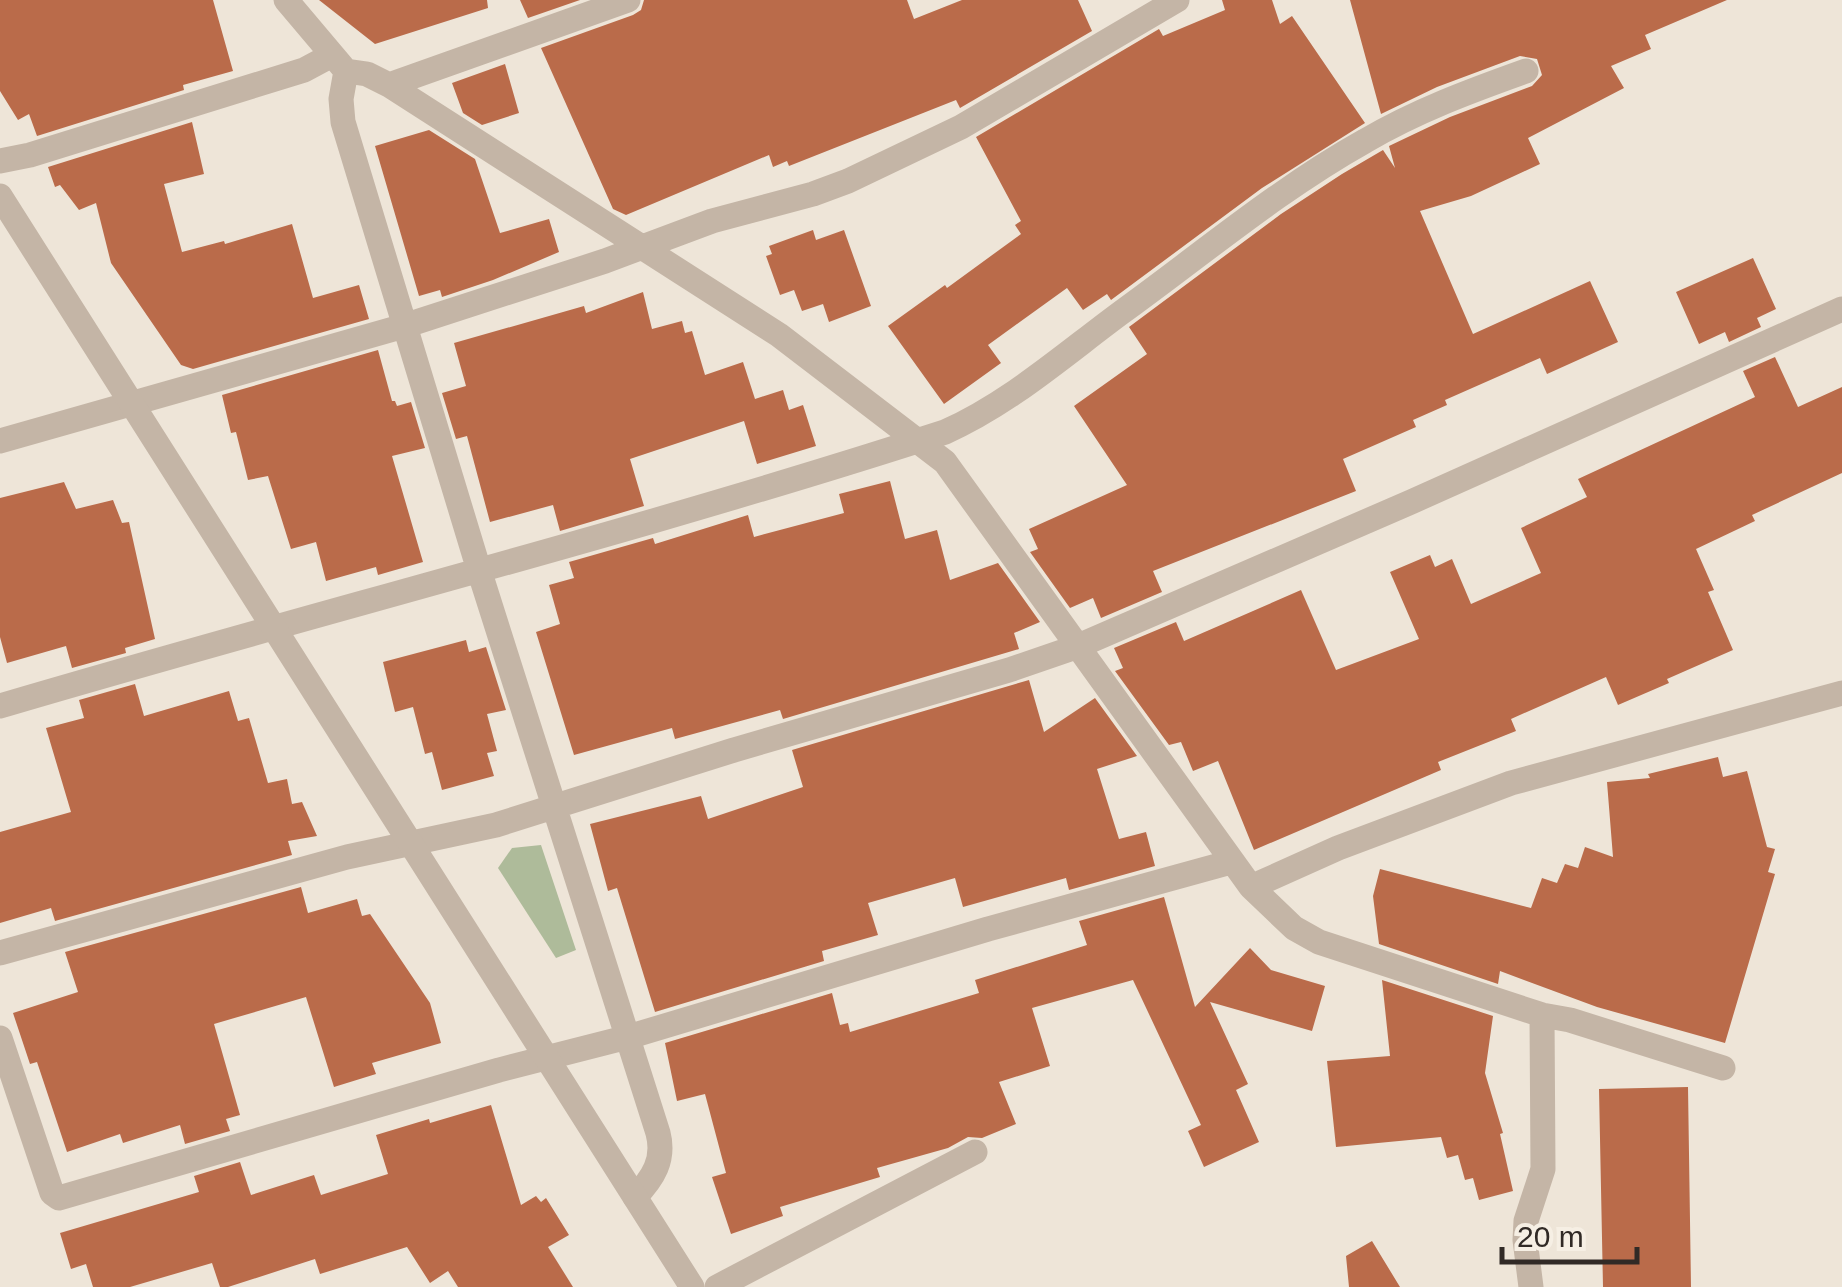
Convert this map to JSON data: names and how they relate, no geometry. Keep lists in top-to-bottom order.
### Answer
{
  "scale_bar": "20 m"
}
